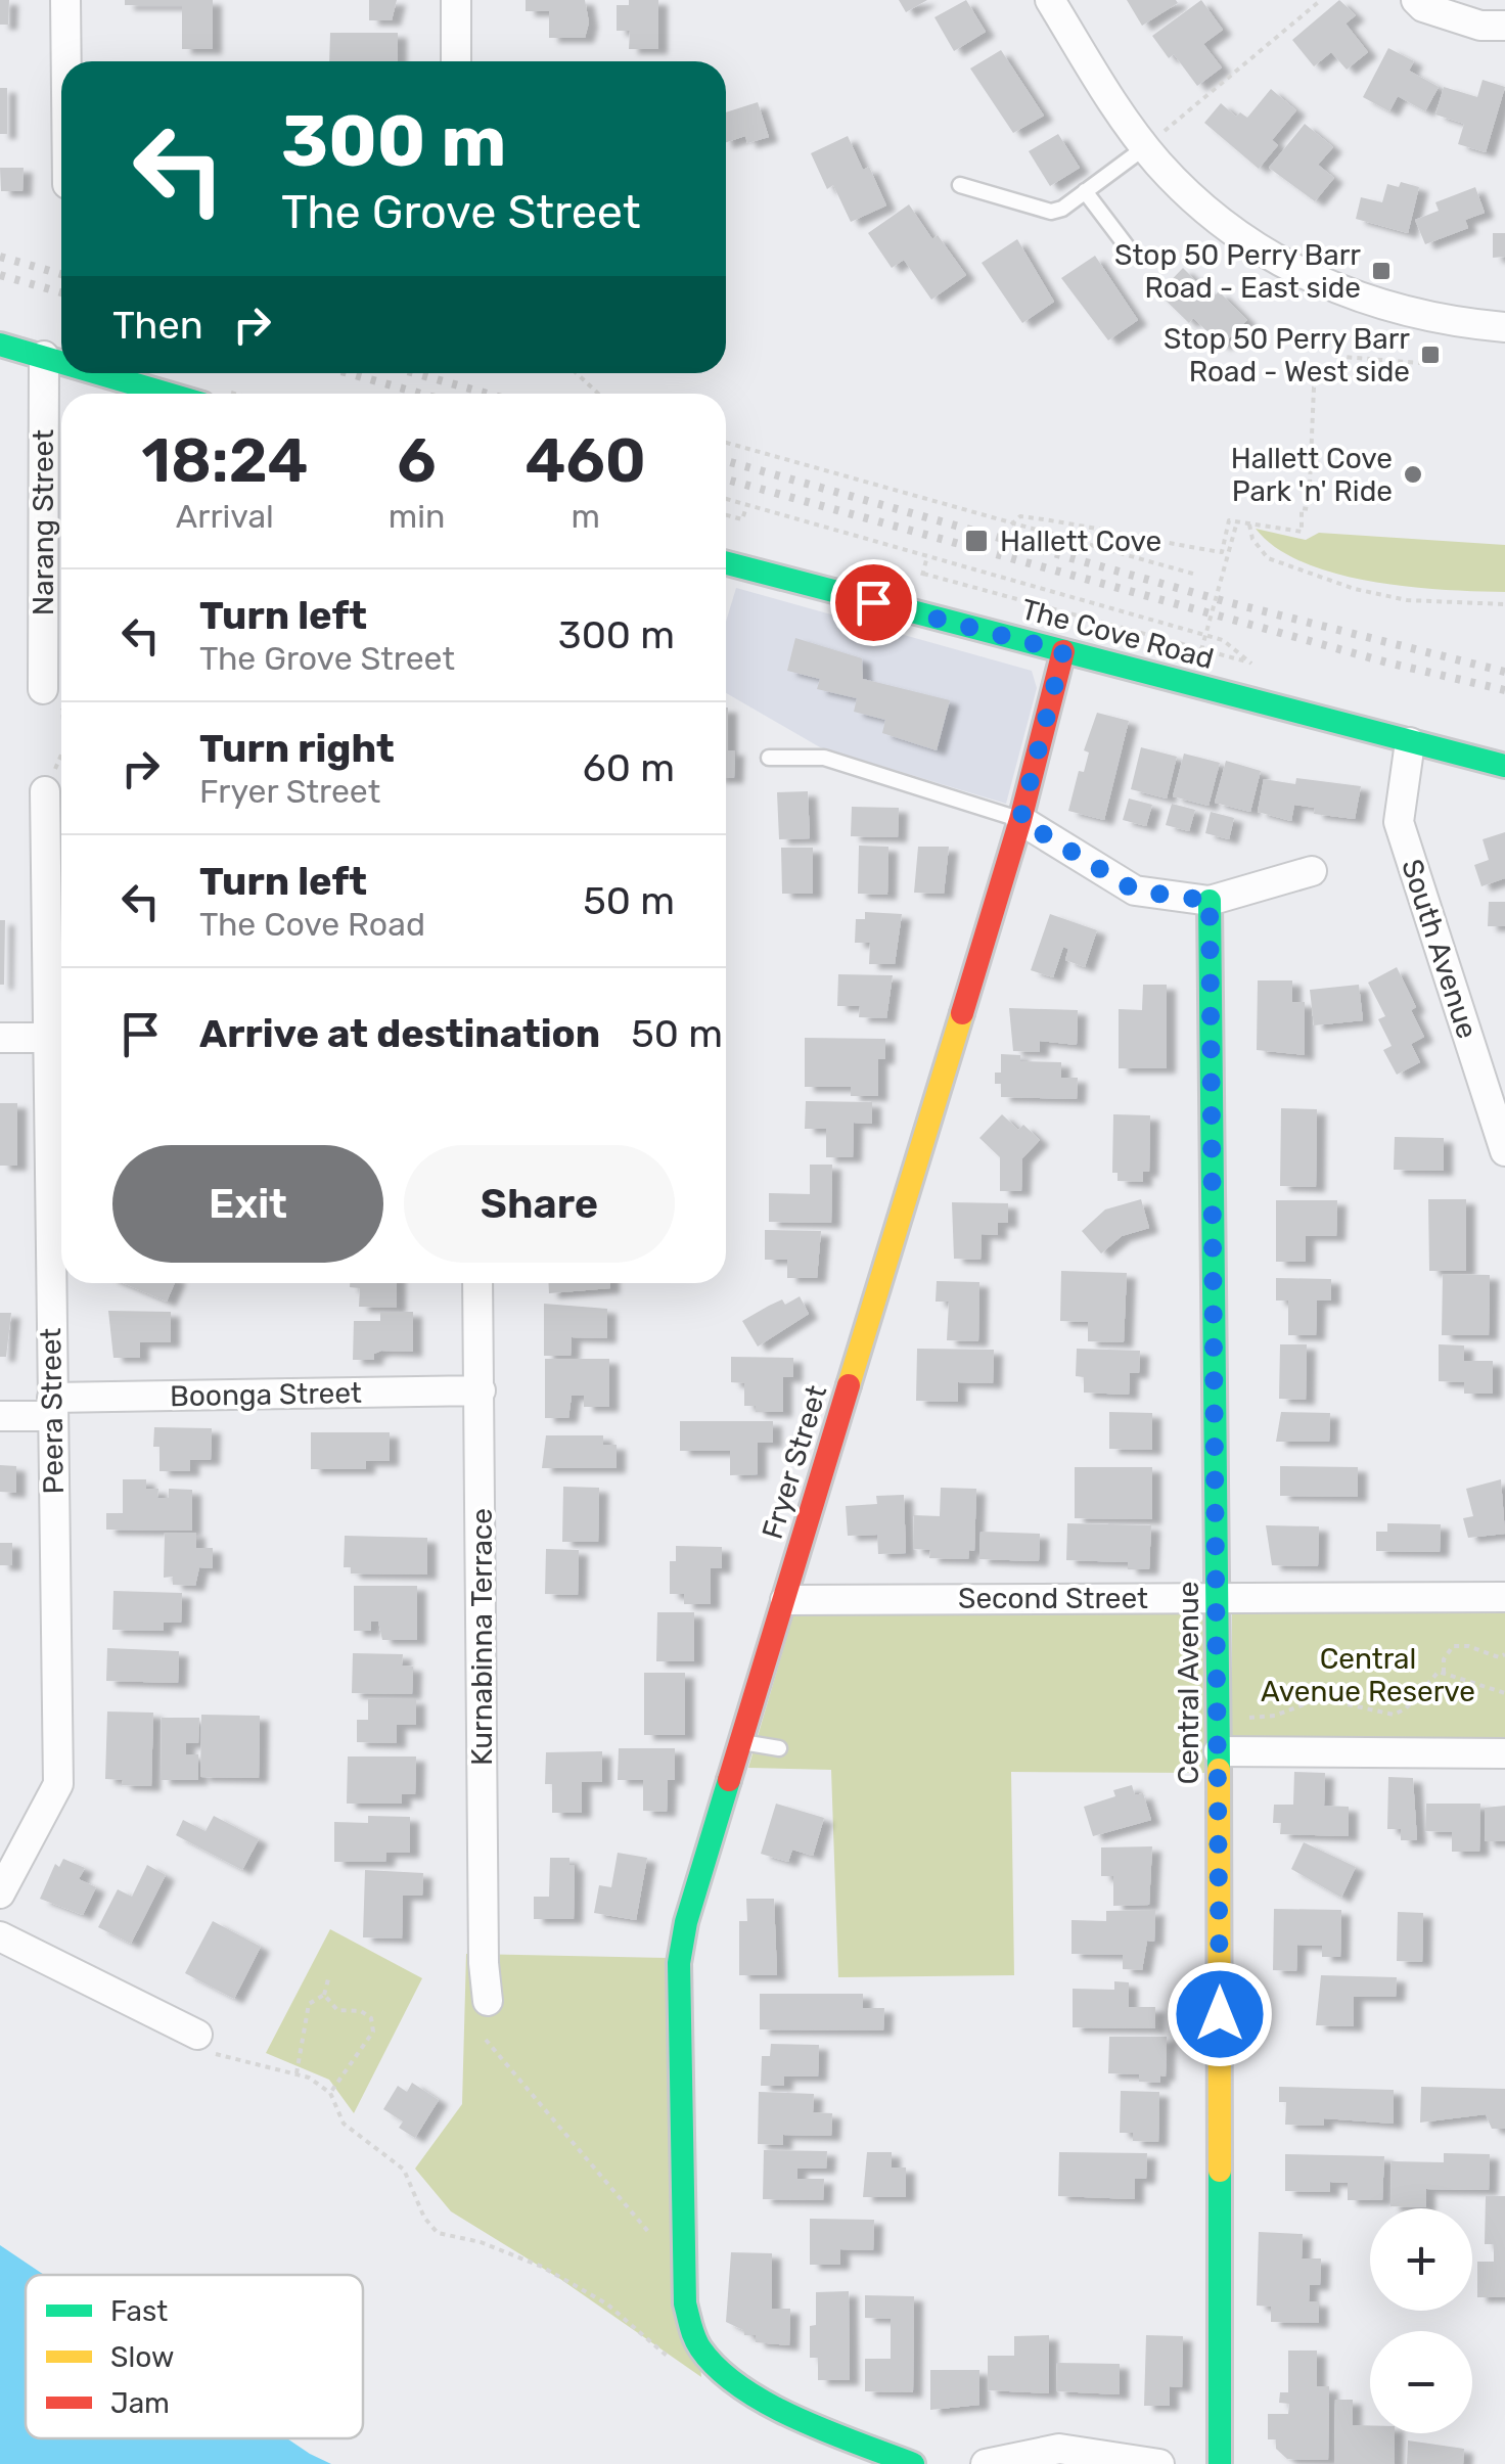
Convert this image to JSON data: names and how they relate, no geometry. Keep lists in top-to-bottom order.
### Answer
{
  "streets": {
    "street": [
      "Narang Street",
      "The Cove Road",
      "South Avenue",
      "Boonga Street",
      "Peera Street",
      "Fryer Street",
      "Second Street",
      "Kurnabinna Terrace",
      "Central Avenue"
    ]
  },
  "crossings": [
    ["The Cove Road", "South Avenue"],
    ["The Cove Road", "Fryer Street"],
    ["Boonga Street", "Peera Street"],
    ["Boonga Street", "Kurnabinna Terrace"],
    ["Fryer Street", "Second Street"],
    ["Second Street", "Central Avenue"]
  ],
  "parks": ["Central Avenue Reserve"],
  "places": {
    "transit": ["Stop 50 Perry Barr Road - East side", "Stop 50 Perry Barr Road - West side", "Hallett Cove"],
    "other": ["Hallett Cove Park 'n' Ride"]
  },
  "legend": ["Fast", "Slow", "Jam"],
  "page": {
    "turn": ["300 m", "The Grove Street"],
    "then": "Then",
    "eta": [
      "18:24",
      "Arrival",
      "6",
      "min",
      "460",
      "m"
    ],
    "list": [
      {
        "name": "Turn left",
        "note": "The Grove Street",
        "value": "300 m"
      },
      {
        "name": "Turn right",
        "note": "Fryer Street",
        "value": "60 m"
      },
      {
        "name": "Turn left",
        "note": "The Cove Road",
        "value": "50 m"
      },
      {
        "name": "Arrive at destination",
        "value": "50 m"
      }
    ],
    "buttons": ["Exit", "Share"],
    "map_buttons": ["+", "−"]
  }
}
